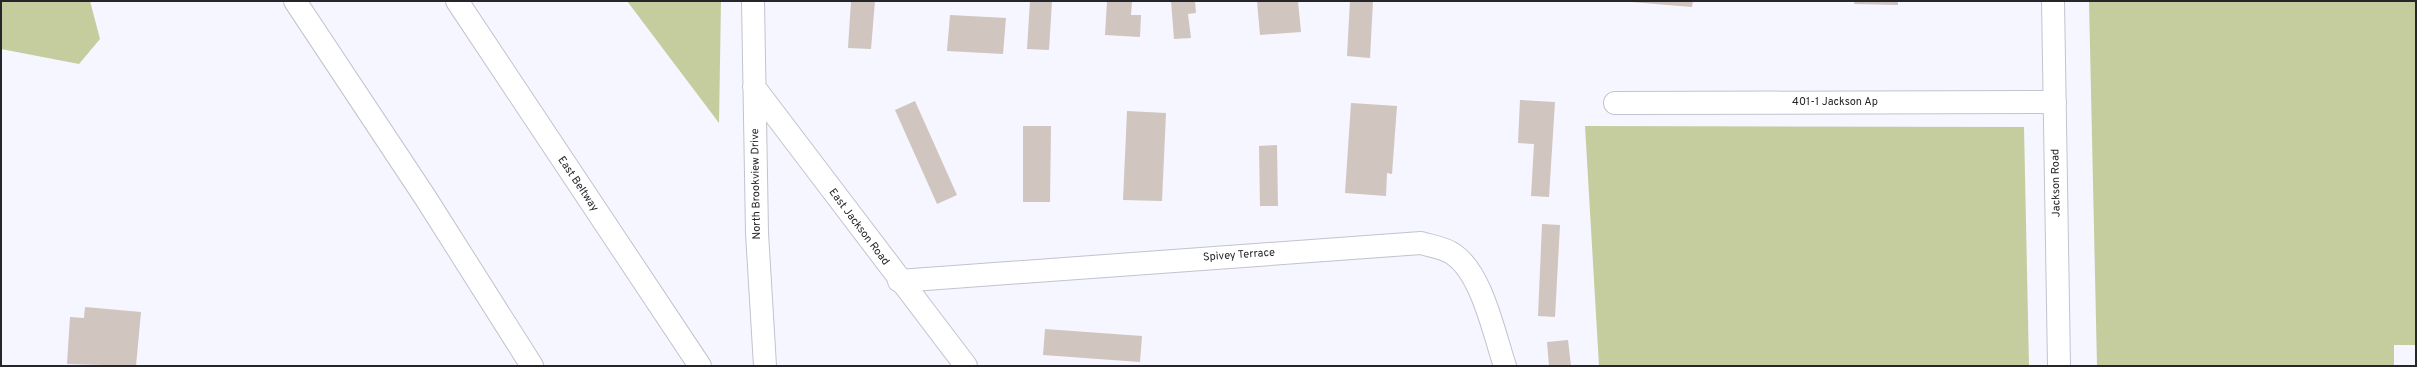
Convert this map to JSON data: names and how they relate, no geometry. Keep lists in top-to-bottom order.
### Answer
{
  "streets": {
    "main road": [
      "401-1 Jackson Ap",
      "Jackson Road",
      "East Beltway",
      "North Brookview Drive",
      "East Jackson Road",
      "Spivey Terrace"
    ]
  },
  "crossings": [
    ["401-1 Jackson Ap", "Jackson Road"],
    ["North Brookview Drive", "East Jackson Road"],
    ["East Jackson Road", "Spivey Terrace"]
  ]
}
